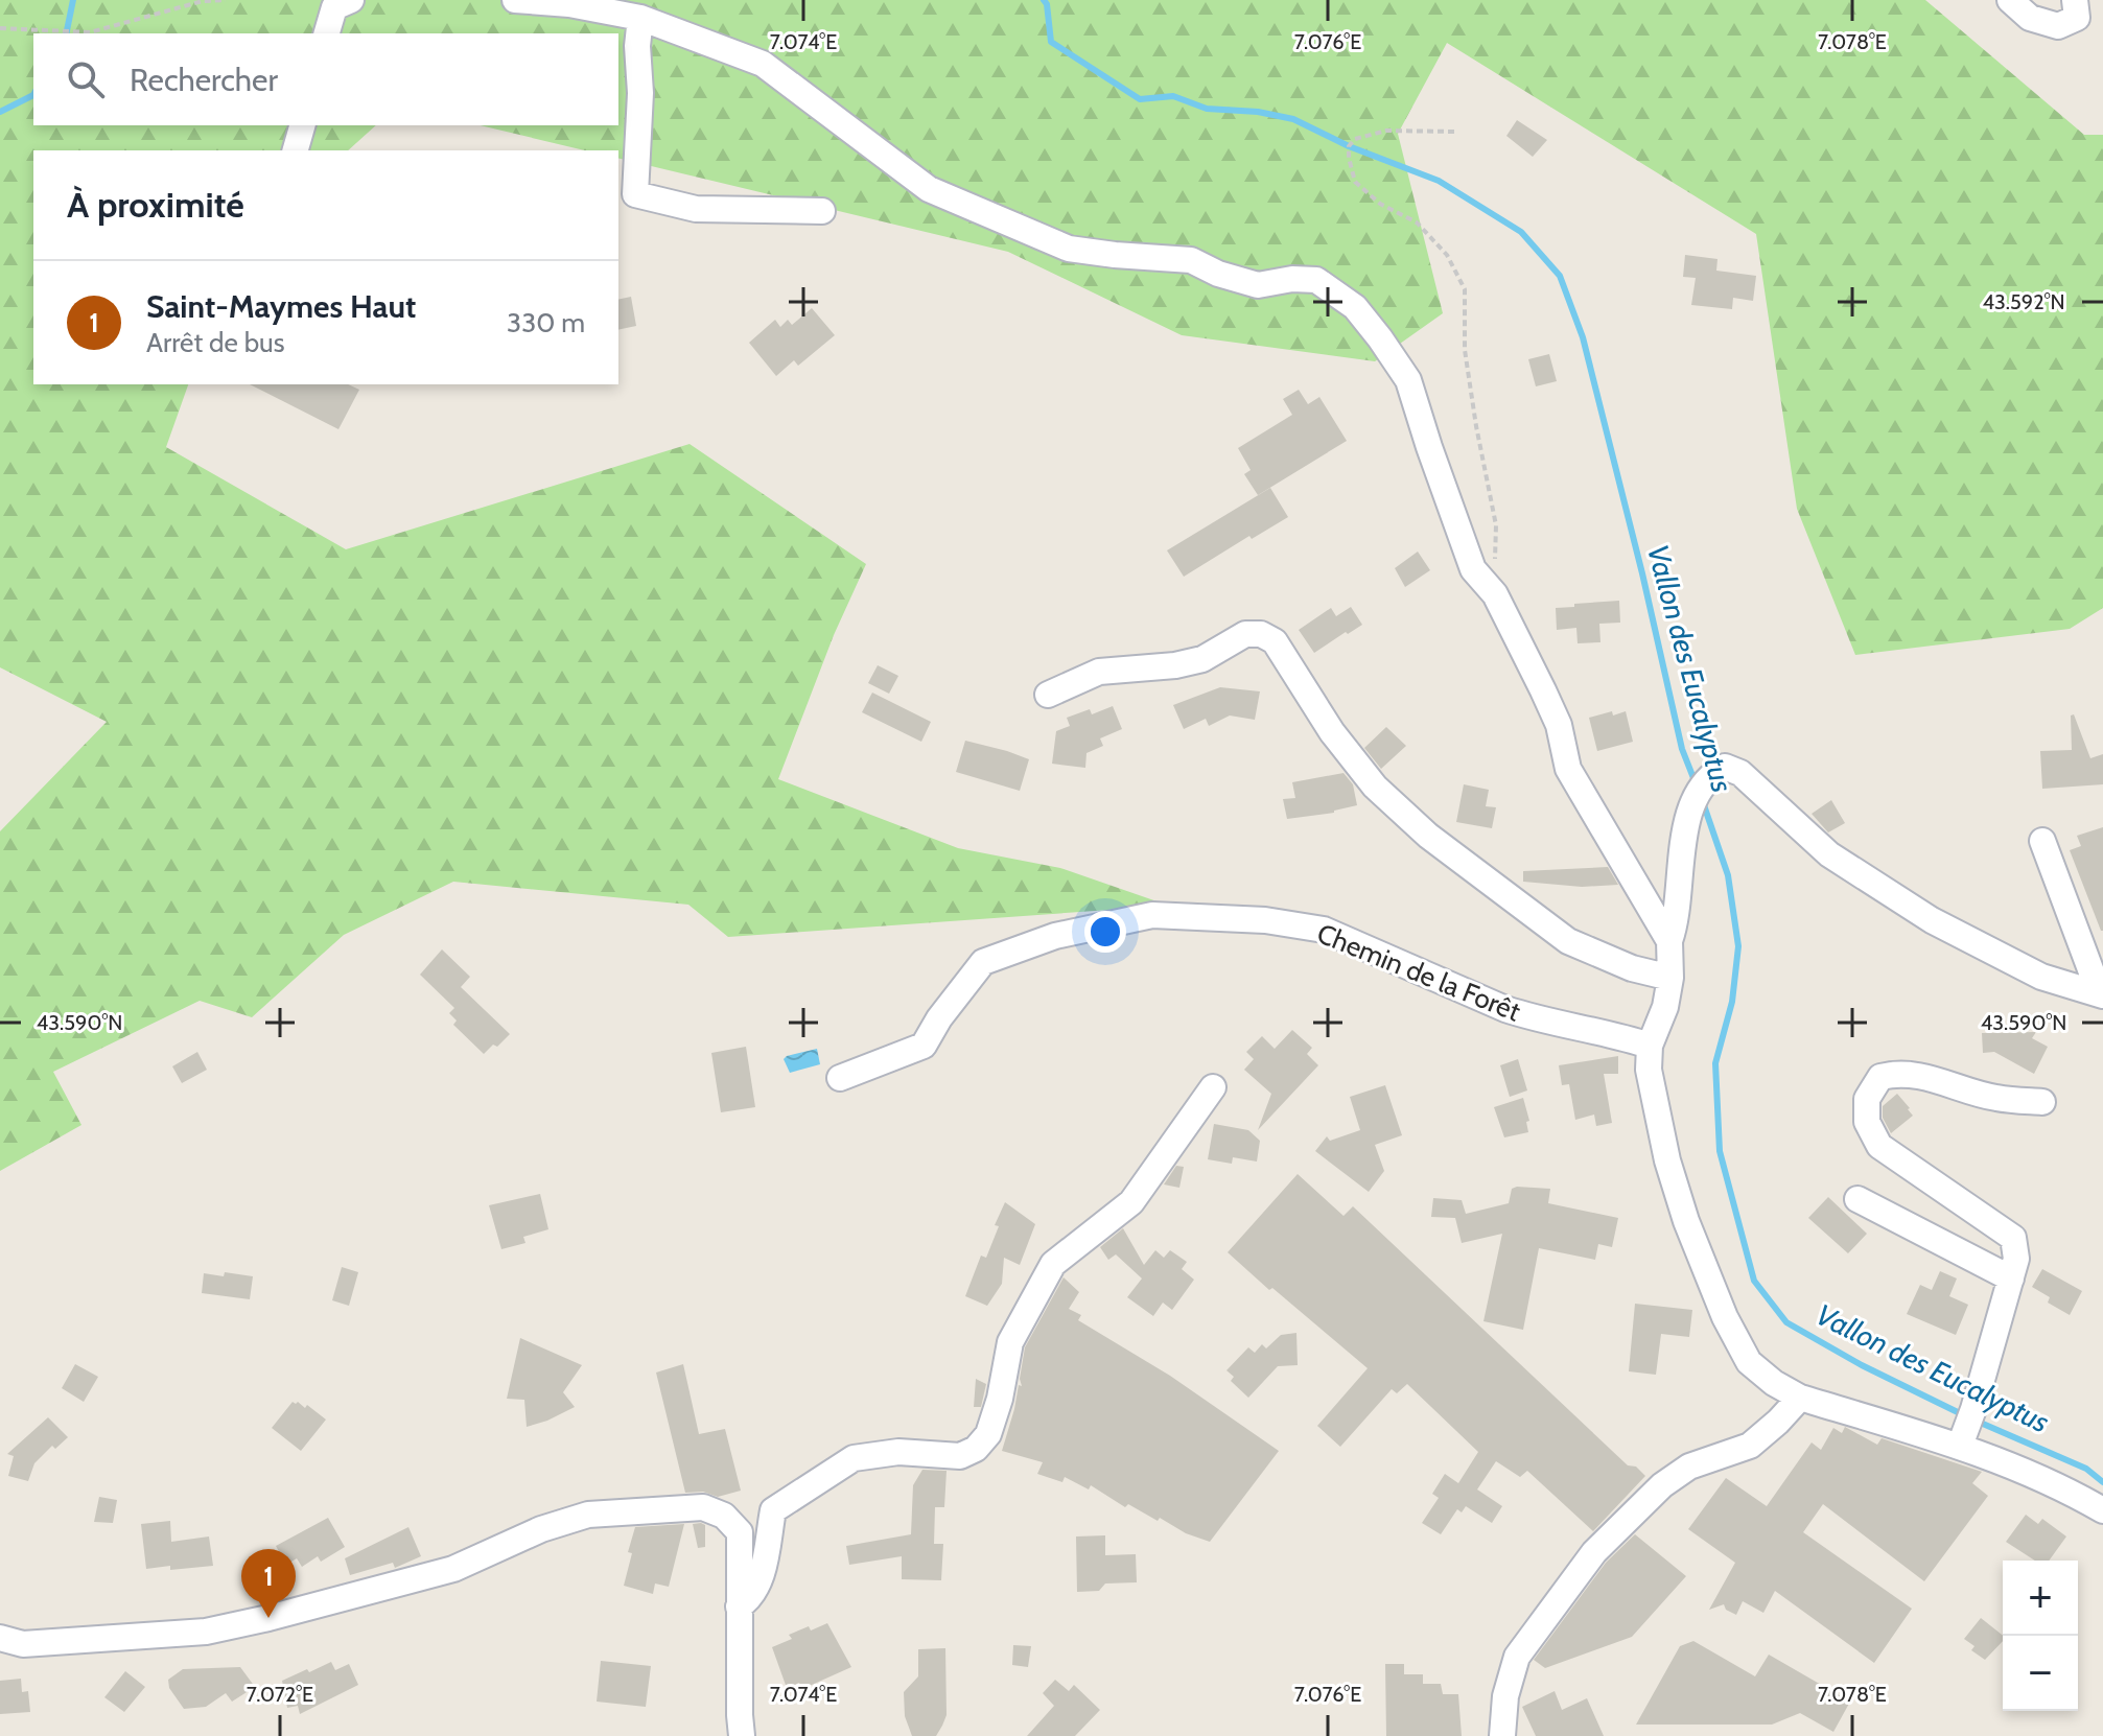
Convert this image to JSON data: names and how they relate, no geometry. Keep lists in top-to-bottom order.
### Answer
{
  "streets": {
    "street": ["Chemin de la Forêt"]
  },
  "water": ["Vallon des Eucalyptus"],
  "page": {
    "search": "Rechercher",
    "heading": "À proximité",
    "list": [
      {
        "mark": "1",
        "name": "Saint-Maymes Haut",
        "note": "Arrêt de bus",
        "value": "330 m"
      }
    ],
    "pins": "1",
    "map_buttons": ["+", "−"]
  },
  "coordinates": [
    "7.074°E",
    "7.076°E",
    "7.078°E",
    "43.592°N",
    "43.590°N",
    "7.072°E"
  ]
}
